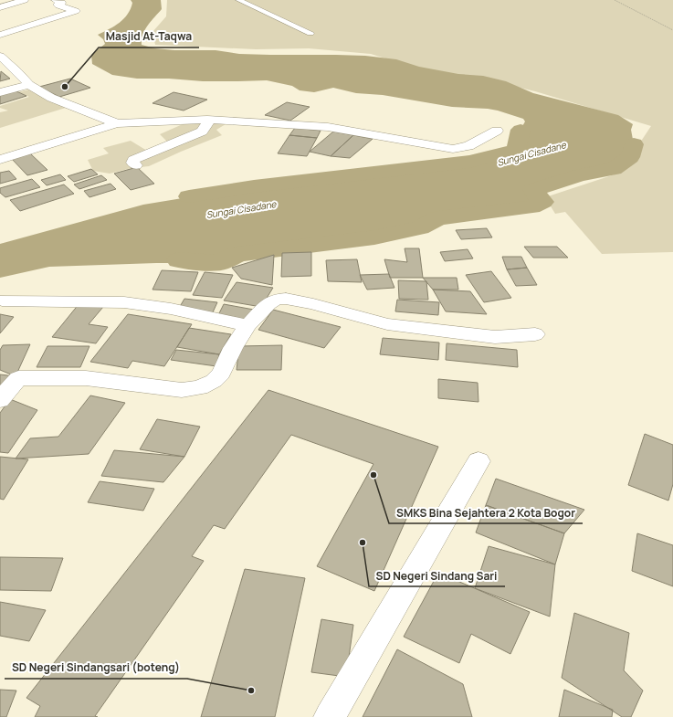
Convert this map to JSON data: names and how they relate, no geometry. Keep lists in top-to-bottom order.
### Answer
{
  "water": ["Sungai Cisadane"],
  "places": [
    "Masjid At-Taqwa",
    "SMKS Bina Sejahtera 2 Kota Bogor",
    "SD Negeri Sindang Sari",
    "SD Negeri Sindangsari (boteng)"
  ]
}
